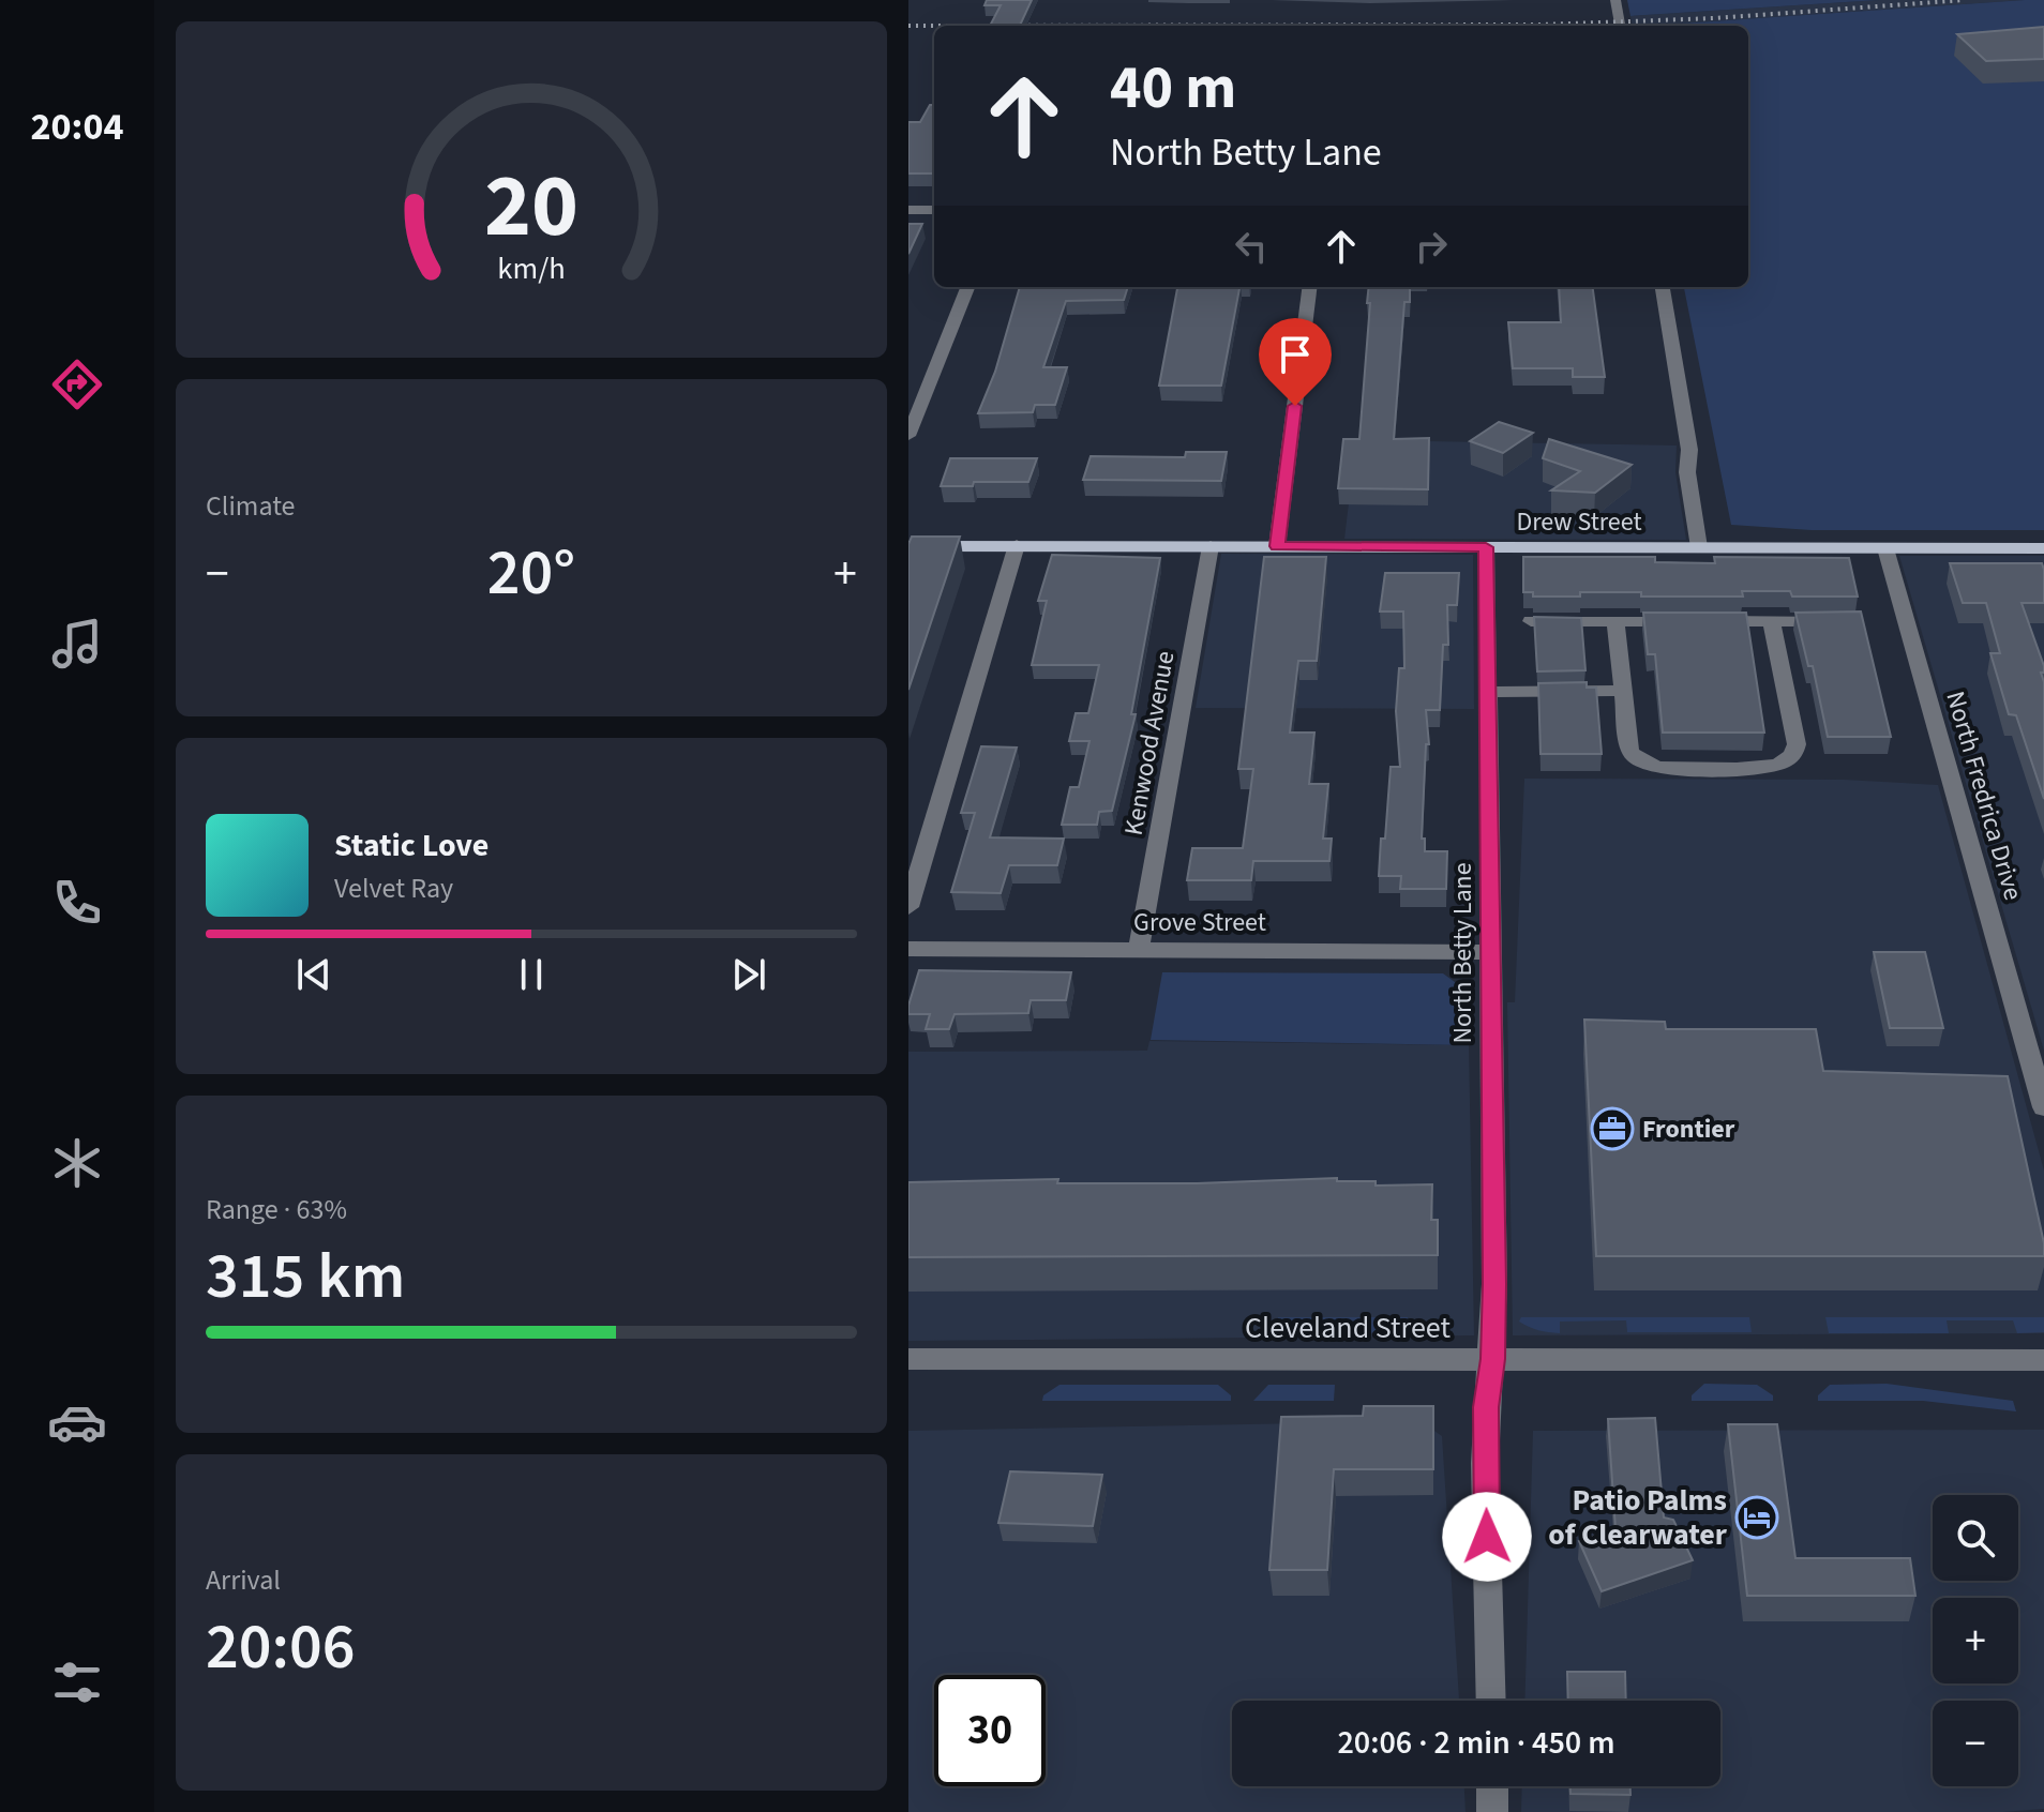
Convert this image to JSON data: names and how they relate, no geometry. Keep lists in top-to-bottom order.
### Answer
{
  "streets": {
    "main road": ["Drew Street"],
    "street": [
      "Kenwood Avenue",
      "North Fredrica Drive",
      "Grove Street",
      "North Betty Lane",
      "Cleveland Street"
    ]
  },
  "crossings": [
    ["Drew Street", "Kenwood Avenue"],
    ["Drew Street", "North Fredrica Drive"],
    ["Drew Street", "North Betty Lane"],
    ["Kenwood Avenue", "Grove Street"],
    ["Grove Street", "North Betty Lane"],
    ["North Betty Lane", "Cleveland Street"]
  ],
  "places": {
    "office": ["Frontier"],
    "hotel": ["Patio Palms of Clearwater"]
  },
  "page": {
    "tabs": "20:04",
    "turn": ["40 m", "North Betty Lane"],
    "tile": [
      "Climate",
      ["Range · 63%", "315 km"],
      ["Arrival", "20:06"]
    ],
    "heat": ["−", "20°", "+"],
    "song": ["Static Love", "Velvet Ray"],
    "map_buttons": ["+", "−"],
    "limit": "30",
    "trip": "20:06 · 2 min · 450 m",
    "gauge": ["20", "km/h"]
  }
}
